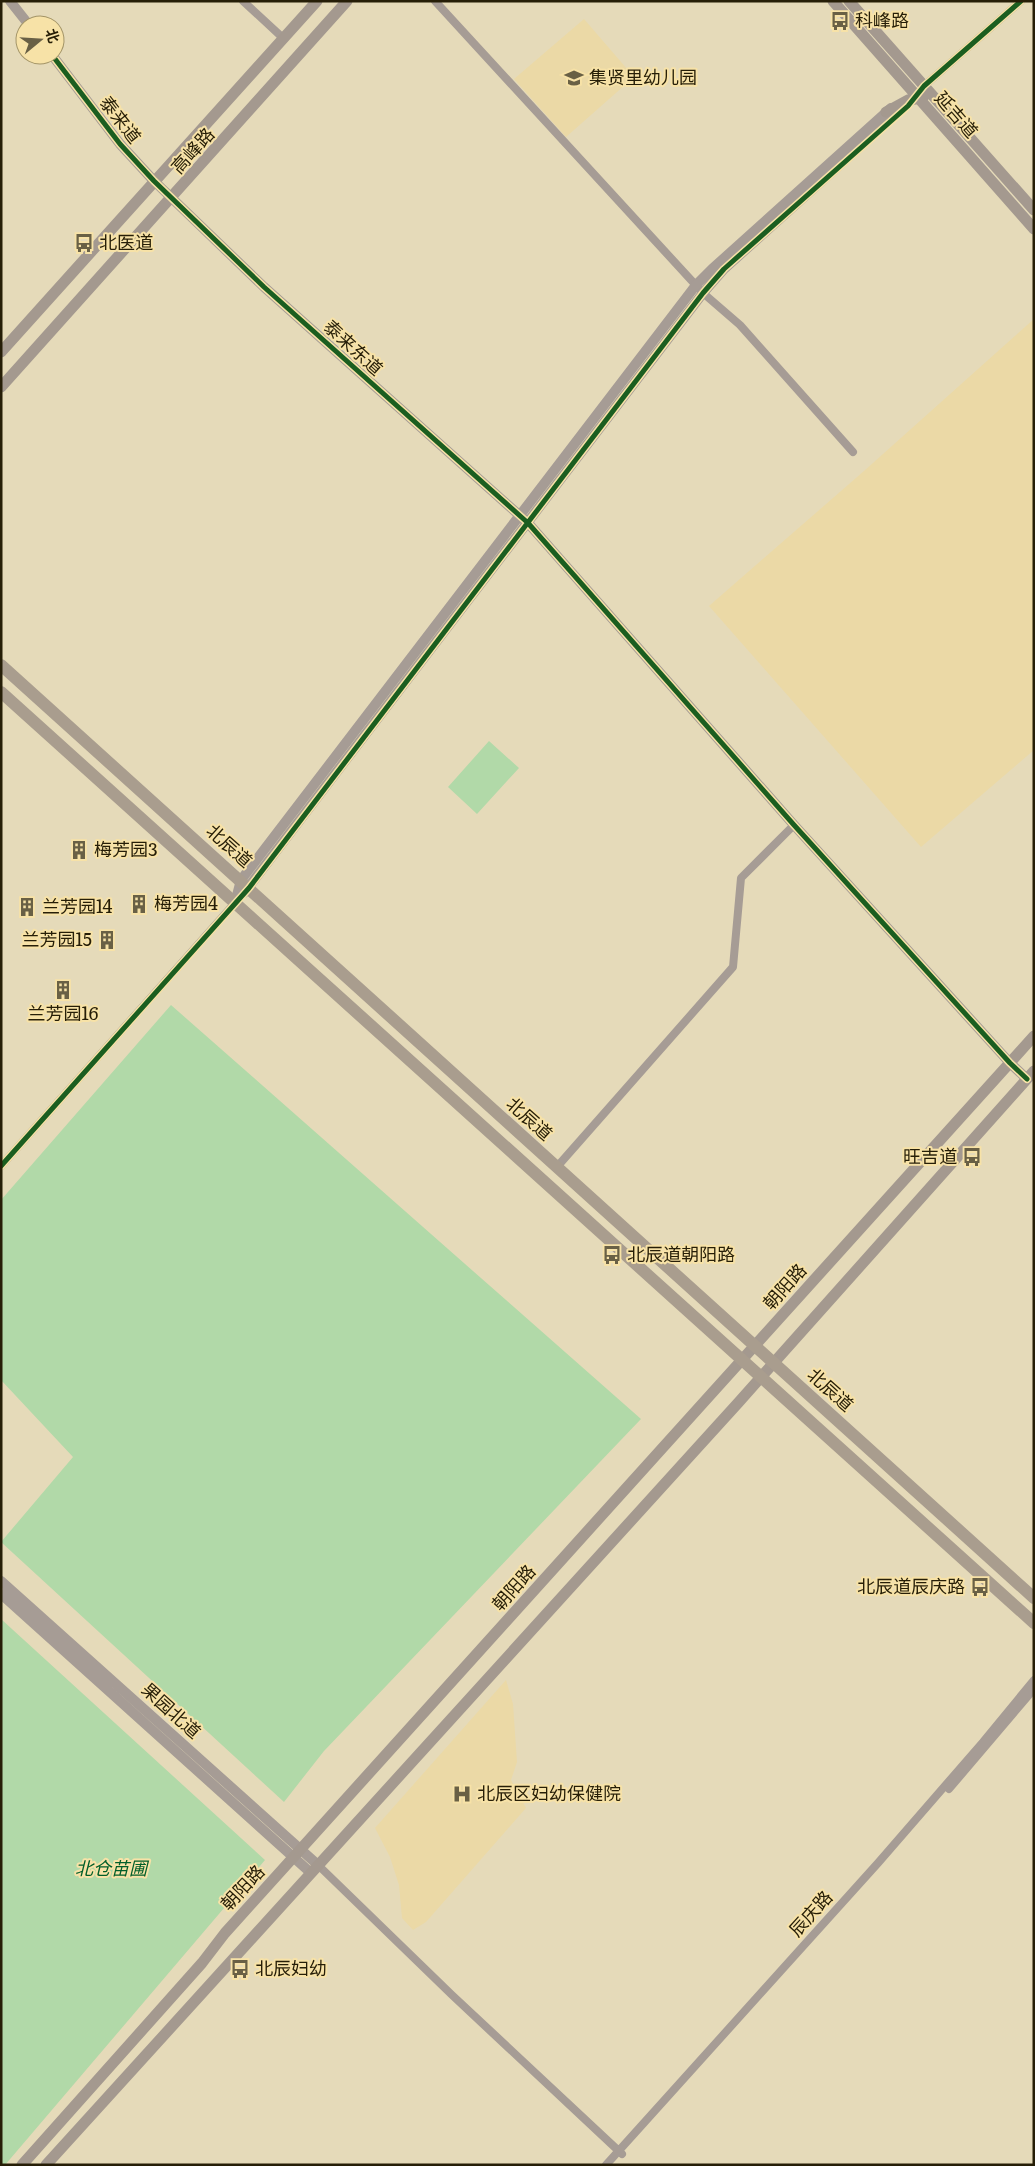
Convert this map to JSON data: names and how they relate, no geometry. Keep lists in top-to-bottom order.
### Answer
{
  "streets": {
    "main road": [
      "延吉道",
      "高峰路",
      "北辰道",
      "朝阳路"
    ],
    "street": [
      "泰来道",
      "泰来东道",
      "果园北道",
      "辰庆路"
    ]
  },
  "crossings": [
    ["泰来道", "高峰路"],
    ["泰来道", "泰来东道"],
    ["高峰路", "泰来东道"],
    ["泰来东道", "朝阳路"],
    ["北辰道", "朝阳路"],
    ["朝阳路", "果园北道"]
  ],
  "parks": ["北仓苗圃"],
  "places": {
    "bus stop": [
      "科峰路",
      "北医道",
      "旺吉道",
      "北辰道朝阳路",
      "北辰道辰庆路",
      "北辰妇幼"
    ],
    "school or university": ["集贤里幼儿园"],
    "building": [
      "梅芳园3",
      "梅芳园4",
      "兰芳园14",
      "兰芳园15",
      "兰芳园16"
    ],
    "hospital": ["北辰区妇幼保健院"]
  },
  "north": "right"
}
